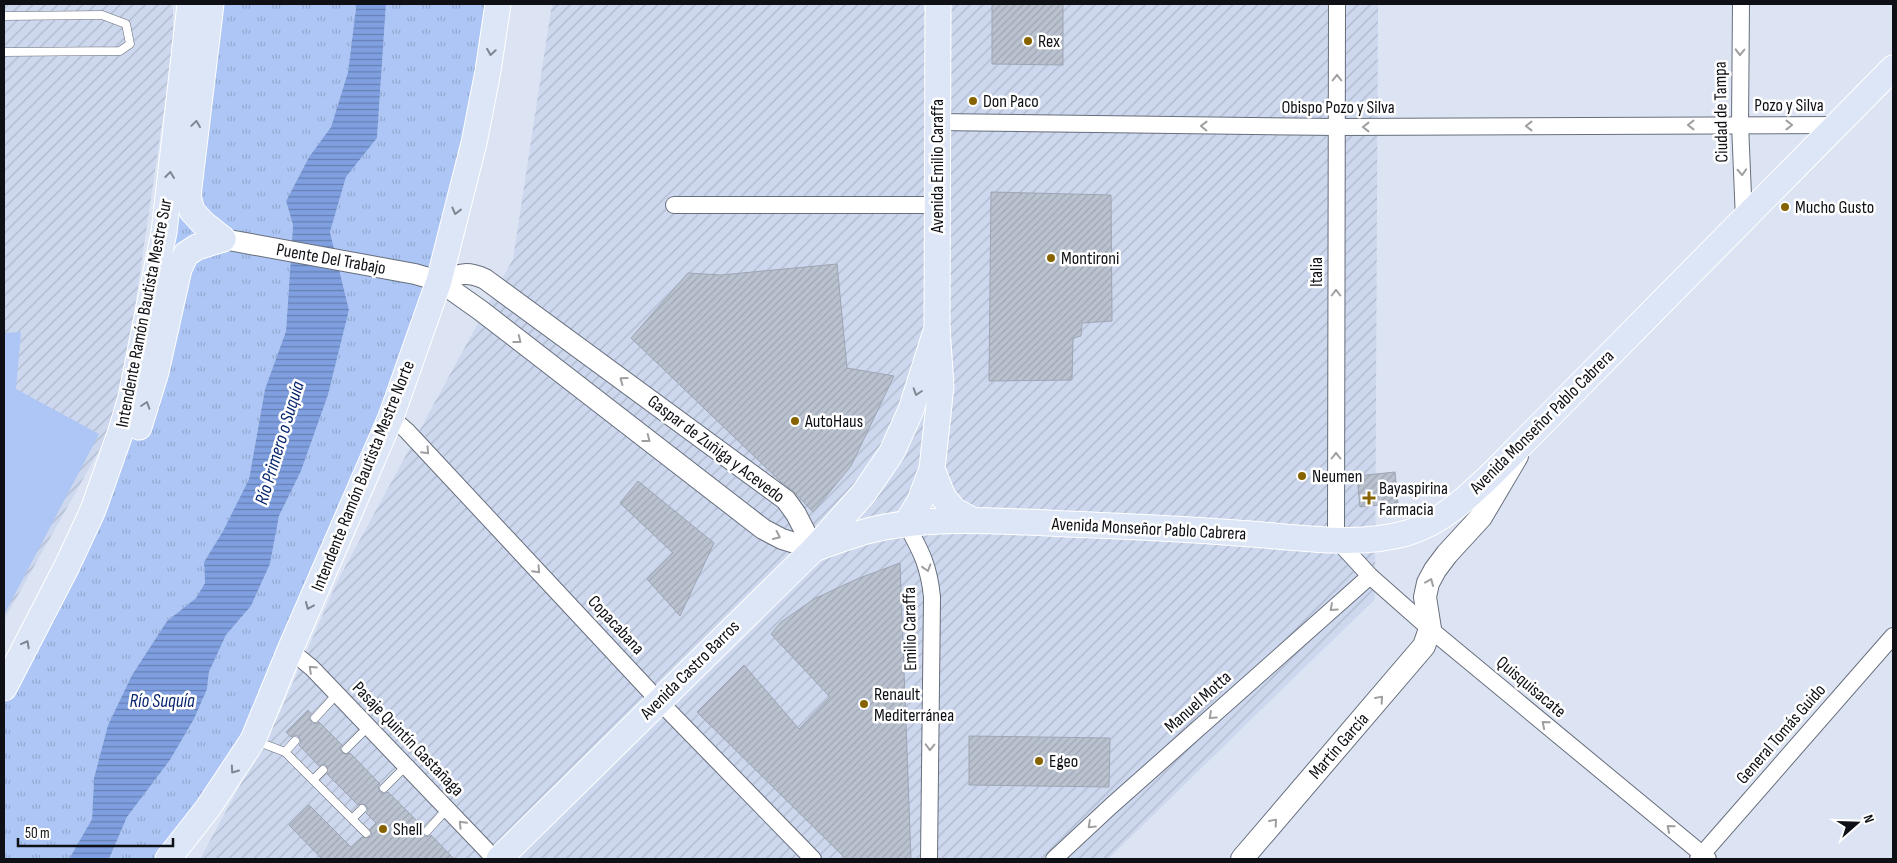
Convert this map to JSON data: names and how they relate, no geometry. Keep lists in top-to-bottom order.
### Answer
{
  "streets": {
    "main road": [
      "Avenida Emilio Caraffa",
      "Intendente Ramón Bautista Mestre Sur",
      "Avenida Monseñor Pablo Cabrera",
      "Intendente Ramón Bautista Mestre Norte",
      "Avenida Castro Barros",
      "Martín García"
    ],
    "street": [
      "Pozo y Silva",
      "Obispo Pozo y Silva",
      "Ciudad de Tampa",
      "Puente Del Trabajo",
      "Italia",
      "Gaspar de Zuñiga y Acevedo",
      "Copacabana",
      "Emilio Caraffa",
      "Quisquisacate",
      "Manuel Motta",
      "General Tomás Guido",
      "Pasaje Quintín Gastañaga"
    ]
  },
  "crossings": [
    ["Pozo y Silva", "Obispo Pozo y Silva"],
    ["Pozo y Silva", "Ciudad de Tampa"],
    ["Pozo y Silva", "Avenida Monseñor Pablo Cabrera"],
    ["Obispo Pozo y Silva", "Ciudad de Tampa"],
    ["Obispo Pozo y Silva", "Avenida Emilio Caraffa"],
    ["Obispo Pozo y Silva", "Italia"],
    ["Ciudad de Tampa", "Avenida Monseñor Pablo Cabrera"],
    ["Avenida Emilio Caraffa", "Avenida Monseñor Pablo Cabrera"],
    ["Avenida Emilio Caraffa", "Gaspar de Zuñiga y Acevedo"],
    ["Avenida Emilio Caraffa", "Emilio Caraffa"],
    ["Avenida Emilio Caraffa", "Avenida Castro Barros"],
    ["Puente Del Trabajo", "Gaspar de Zuñiga y Acevedo"],
    ["Puente Del Trabajo", "Intendente Ramón Bautista Mestre Norte"],
    ["Italia", "Avenida Monseñor Pablo Cabrera"],
    ["Italia", "Quisquisacate"],
    ["Avenida Monseñor Pablo Cabrera", "Emilio Caraffa"],
    ["Avenida Monseñor Pablo Cabrera", "Avenida Castro Barros"],
    ["Avenida Monseñor Pablo Cabrera", "Quisquisacate"],
    ["Gaspar de Zuñiga y Acevedo", "Intendente Ramón Bautista Mestre Norte"],
    ["Gaspar de Zuñiga y Acevedo", "Avenida Castro Barros"],
    ["Intendente Ramón Bautista Mestre Norte", "Copacabana"],
    ["Intendente Ramón Bautista Mestre Norte", "Pasaje Quintín Gastañaga"],
    ["Copacabana", "Avenida Castro Barros"],
    ["Emilio Caraffa", "Avenida Castro Barros"],
    ["Avenida Castro Barros", "Pasaje Quintín Gastañaga"],
    ["Quisquisacate", "Manuel Motta"],
    ["Quisquisacate", "General Tomás Guido"],
    ["Quisquisacate", "Martín García"]
  ],
  "one_way": [
    "Pozo y Silva",
    "Obispo Pozo y Silva",
    "Ciudad de Tampa",
    "Italia",
    "Intendente Ramón Bautista Mestre Norte",
    "Copacabana",
    "Emilio Caraffa",
    "Quisquisacate",
    "Manuel Motta",
    "Pasaje Quintín Gastañaga",
    "Martín García"
  ],
  "water": ["Río Primero o Suquía", "Río Suquía"],
  "places": {
    "other": [
      "Rex",
      "Don Paco",
      "Mucho Gusto",
      "Montironi",
      "AutoHaus",
      "Neumen",
      "Renault Mediterránea",
      "Egeo",
      "Shell"
    ],
    "health": ["Bayaspirina Farmacia"]
  },
  "scale_bar": "50 m",
  "north": "right"
}
